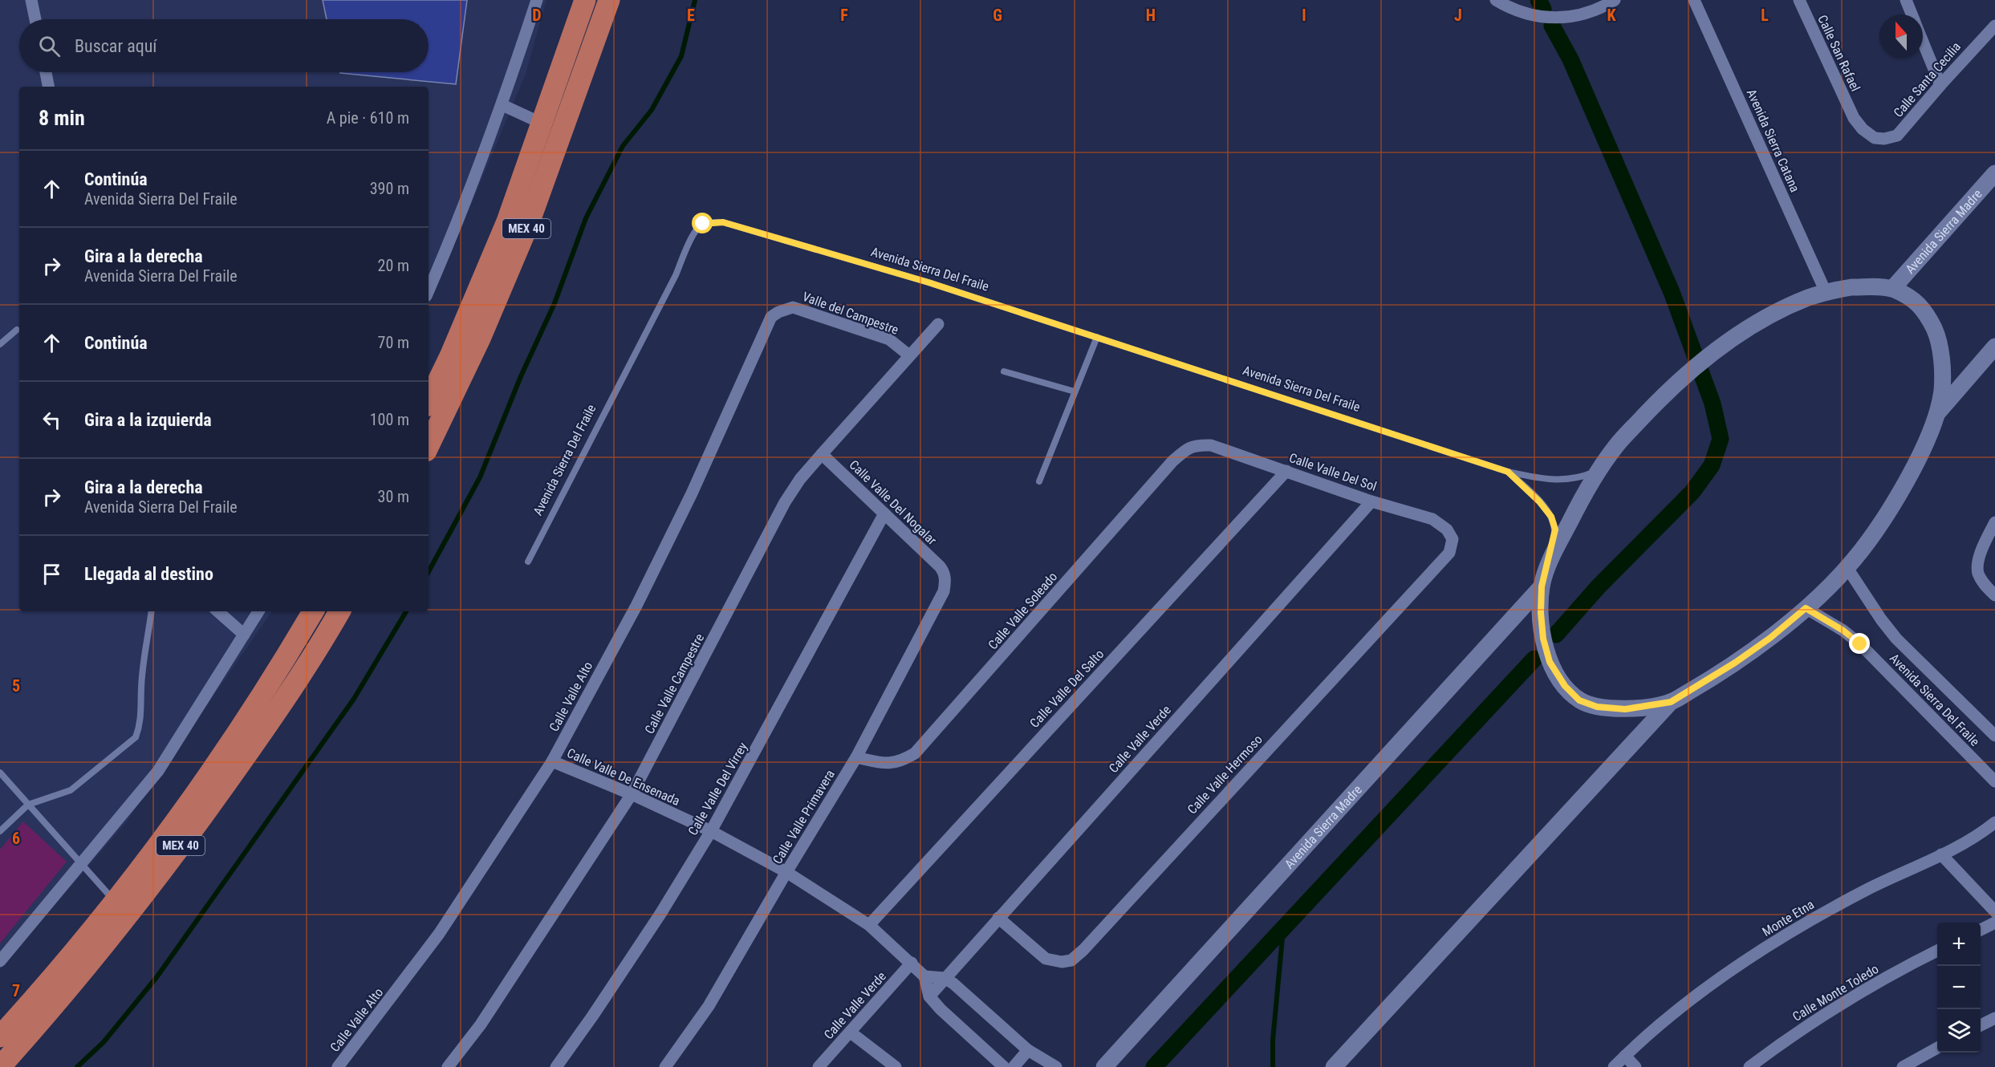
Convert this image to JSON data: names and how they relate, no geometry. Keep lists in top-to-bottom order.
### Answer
{
  "streets": {
    "highway": ["MEX 40"],
    "street": [
      "Calle San Rafael",
      "Calle Santa Cecilia",
      "Avenida Sierra Catana",
      "Avenida Sierra Madre",
      "Avenida Sierra Del Fraile",
      "Valle del Campestre",
      "Calle Valle Del Sol",
      "Calle Valle Del Nogalar",
      "Calle Valle Soleado",
      "Calle Valle Campestre",
      "Calle Valle Del Salto",
      "Calle Valle Alto",
      "Calle Valle Verde",
      "Calle Valle Hermoso",
      "Calle Valle De Ensenada",
      "Calle Valle Del Virrey",
      "Calle Valle Primavera",
      "Monte Etna",
      "Calle Monte Toledo"
    ]
  },
  "crossings": [
    ["Calle San Rafael", "Calle Santa Cecilia"],
    ["Avenida Sierra Madre", "Avenida Sierra Del Fraile"],
    ["Valle del Campestre", "Calle Valle Campestre"],
    ["Valle del Campestre", "Calle Valle Alto"],
    ["Calle Valle Del Sol", "Calle Valle Soleado"],
    ["Calle Valle Del Sol", "Calle Valle Del Salto"],
    ["Calle Valle Del Sol", "Calle Valle Verde"],
    ["Calle Valle Del Sol", "Calle Valle Hermoso"],
    ["Calle Valle Del Nogalar", "Calle Valle Campestre"],
    ["Calle Valle Del Nogalar", "Calle Valle Del Virrey"],
    ["Calle Valle Del Nogalar", "Calle Valle Primavera"],
    ["Calle Valle Soleado", "Calle Valle Primavera"],
    ["Calle Valle Campestre", "Calle Valle De Ensenada"],
    ["Calle Valle Del Salto", "Calle Valle De Ensenada"],
    ["Calle Valle Alto", "Calle Valle De Ensenada"],
    ["Calle Valle Verde", "Calle Valle Hermoso"],
    ["Calle Valle Verde", "Calle Valle De Ensenada"],
    ["Calle Valle De Ensenada", "Calle Valle Del Virrey"],
    ["Calle Valle De Ensenada", "Calle Valle Primavera"]
  ],
  "north": "top",
  "page": {
    "search": "Buscar aquí",
    "heading": ["8 min", "A pie · 610 m"],
    "list": [
      ["Continúa", "Avenida Sierra Del Fraile", "390 m"],
      ["Gira a la derecha", "Avenida Sierra Del Fraile", "20 m"],
      ["Continúa", "70 m"],
      ["Gira a la izquierda", "100 m"],
      ["Gira a la derecha", "Avenida Sierra Del Fraile", "30 m"],
      "Llegada al destino"
    ],
    "map_buttons": ["+", "−"]
  },
  "grid": {
    "columns": [
      "D",
      "E",
      "F",
      "G",
      "H",
      "I",
      "J",
      "K",
      "L"
    ],
    "rows": ["5", "6", "7"]
  }
}
